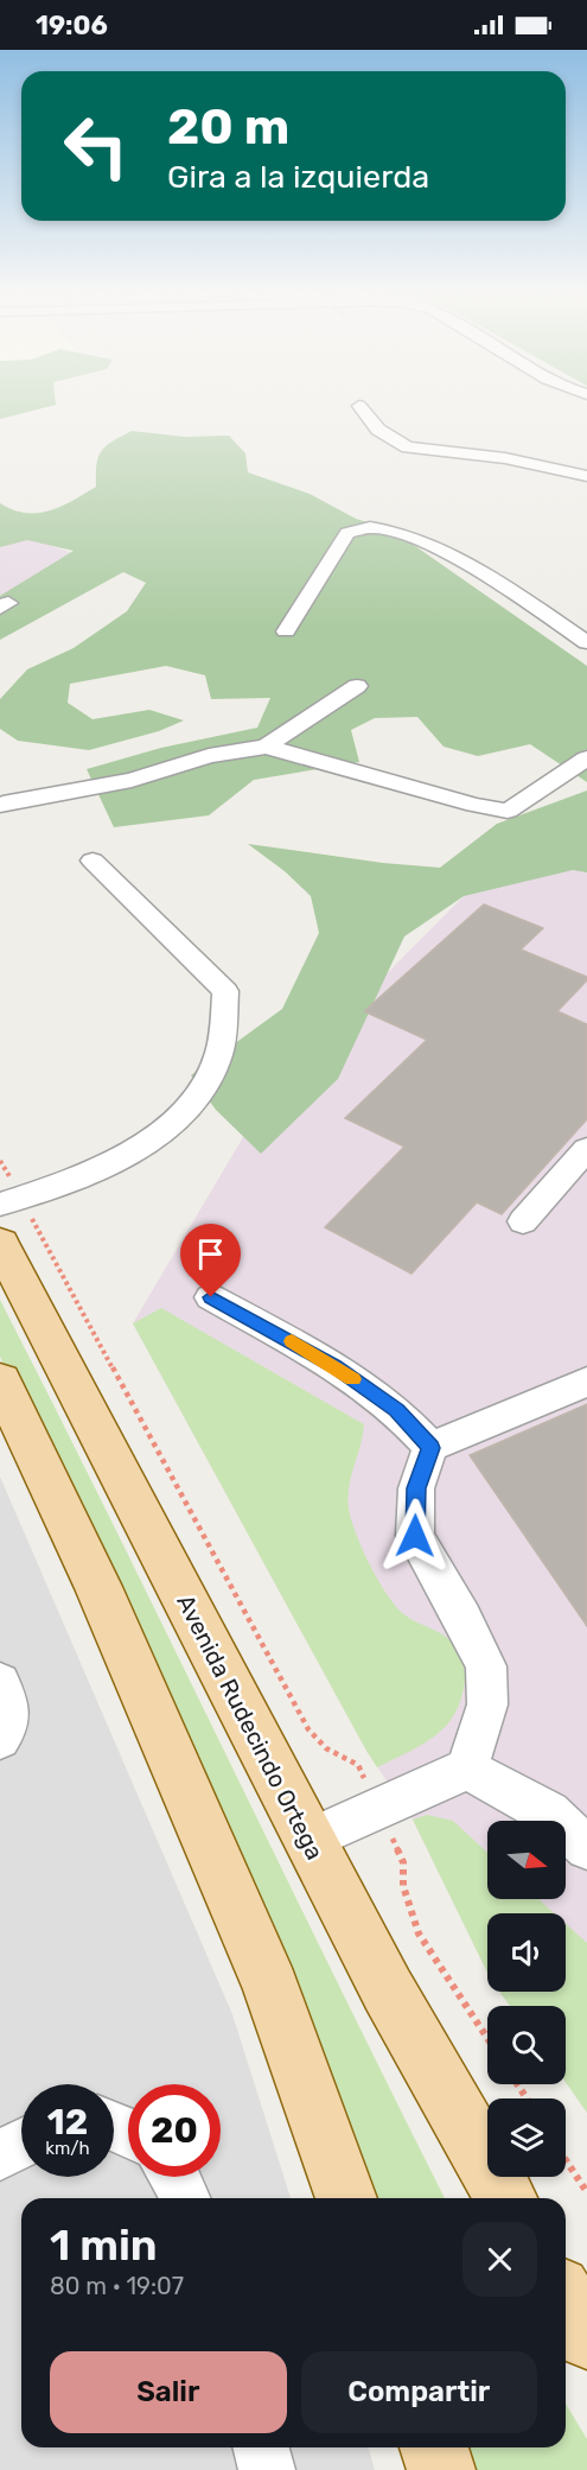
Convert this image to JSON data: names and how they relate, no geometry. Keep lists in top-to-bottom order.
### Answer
{
  "streets": {
    "main road": ["Avenida Rudecindo Ortega"]
  },
  "north": "right",
  "page": {
    "status": "19:06",
    "turn": ["20 m", "Gira a la izquierda"],
    "speed": "12 km/h",
    "limit": "20",
    "heading": ["1 min", "80 m · 19:07"],
    "buttons": ["Salir", "Compartir"]
  }
}
